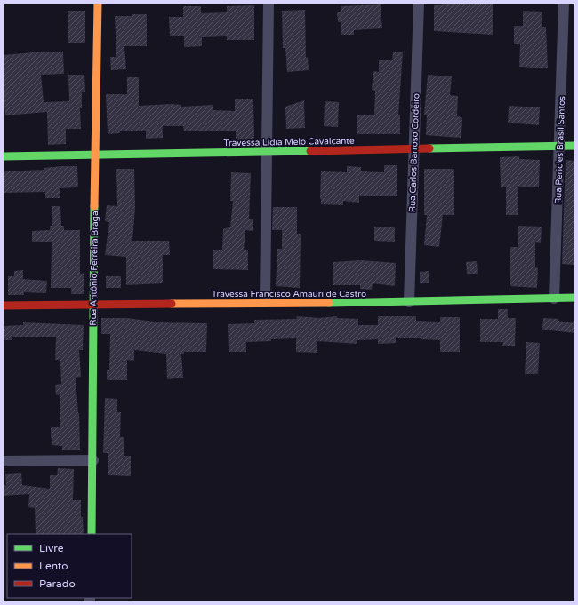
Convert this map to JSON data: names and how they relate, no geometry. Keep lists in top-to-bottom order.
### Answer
{
  "streets": {
    "street": [
      "Travessa Lídia Melo Cavalcante",
      "Rua Pericles Brasil Santos",
      "Rua Carlos Barroso Cordeiro",
      "Rua Antônio Ferreira Braga",
      "Travessa Francisco Amauri de Castro"
    ]
  },
  "crossings": [
    ["Travessa Lídia Melo Cavalcante", "Rua Pericles Brasil Santos"],
    ["Travessa Lídia Melo Cavalcante", "Rua Carlos Barroso Cordeiro"],
    ["Travessa Lídia Melo Cavalcante", "Rua Antônio Ferreira Braga"],
    ["Rua Pericles Brasil Santos", "Travessa Francisco Amauri de Castro"],
    ["Rua Carlos Barroso Cordeiro", "Travessa Francisco Amauri de Castro"],
    ["Rua Antônio Ferreira Braga", "Travessa Francisco Amauri de Castro"]
  ],
  "legend": ["Livre", "Lento", "Parado"]
}
